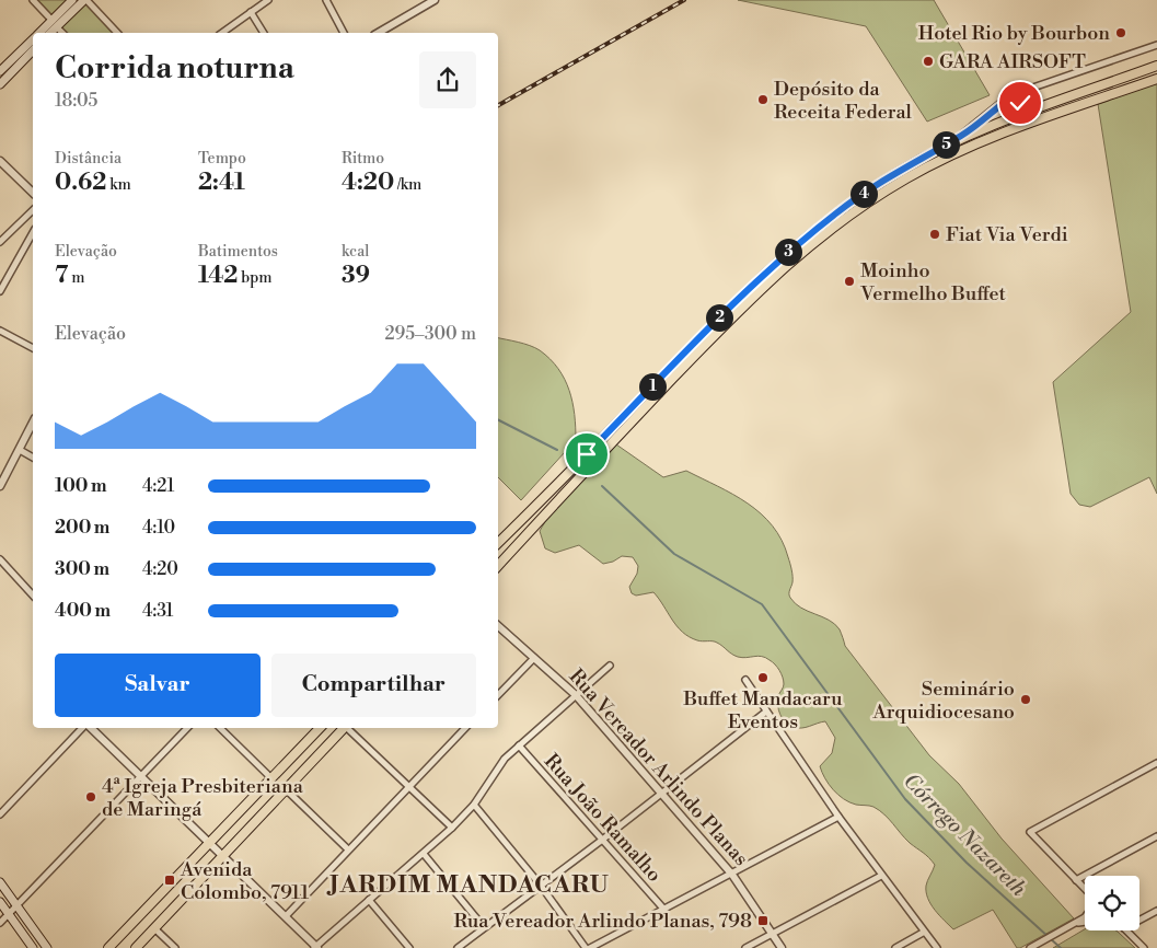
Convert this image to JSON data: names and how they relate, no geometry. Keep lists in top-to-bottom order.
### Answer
{
  "streets": {
    "street": ["Rua Vereador Arlindo Planas", "Rua João Ramalho"]
  },
  "districts": ["JARDIM MANDACARU"],
  "water": ["Córrego Nazareth"],
  "places": {
    "other": [
      "Hotel Rio by Bourbon",
      "GARA AIRSOFT",
      "Depósito da Receita Federal",
      "Fiat Via Verdi",
      "Moinho Vermelho Buffet",
      "Buffet Mandacaru Eventos",
      "Seminário Arquidiocesano",
      "4ª Igreja Presbiteriana de Maringá"
    ],
    "transit": ["Avenida Colombo, 7911", "Rua Vereador Arlindo Planas, 798"]
  },
  "page": {
    "heading": ["Corrida noturna", "18:05"],
    "stats": [
      ["Distância", "0.62 km"],
      ["Tempo", "2:41"],
      ["Ritmo", "4:20 /km"],
      ["Elevação", "7 m"],
      ["Batimentos", "142 bpm"],
      ["kcal", "39"]
    ],
    "pins": [
      "5",
      "4",
      "3",
      "2",
      "1"
    ],
    "chart": ["Elevação", "295–300 m"],
    "list": [
      {
        "name": "100 m",
        "note": "4:21"
      },
      {
        "name": "200 m",
        "note": "4:10"
      },
      {
        "name": "300 m",
        "note": "4:20"
      },
      {
        "name": "400 m",
        "note": "4:31"
      }
    ],
    "buttons": ["Salvar", "Compartilhar"]
  }
}
